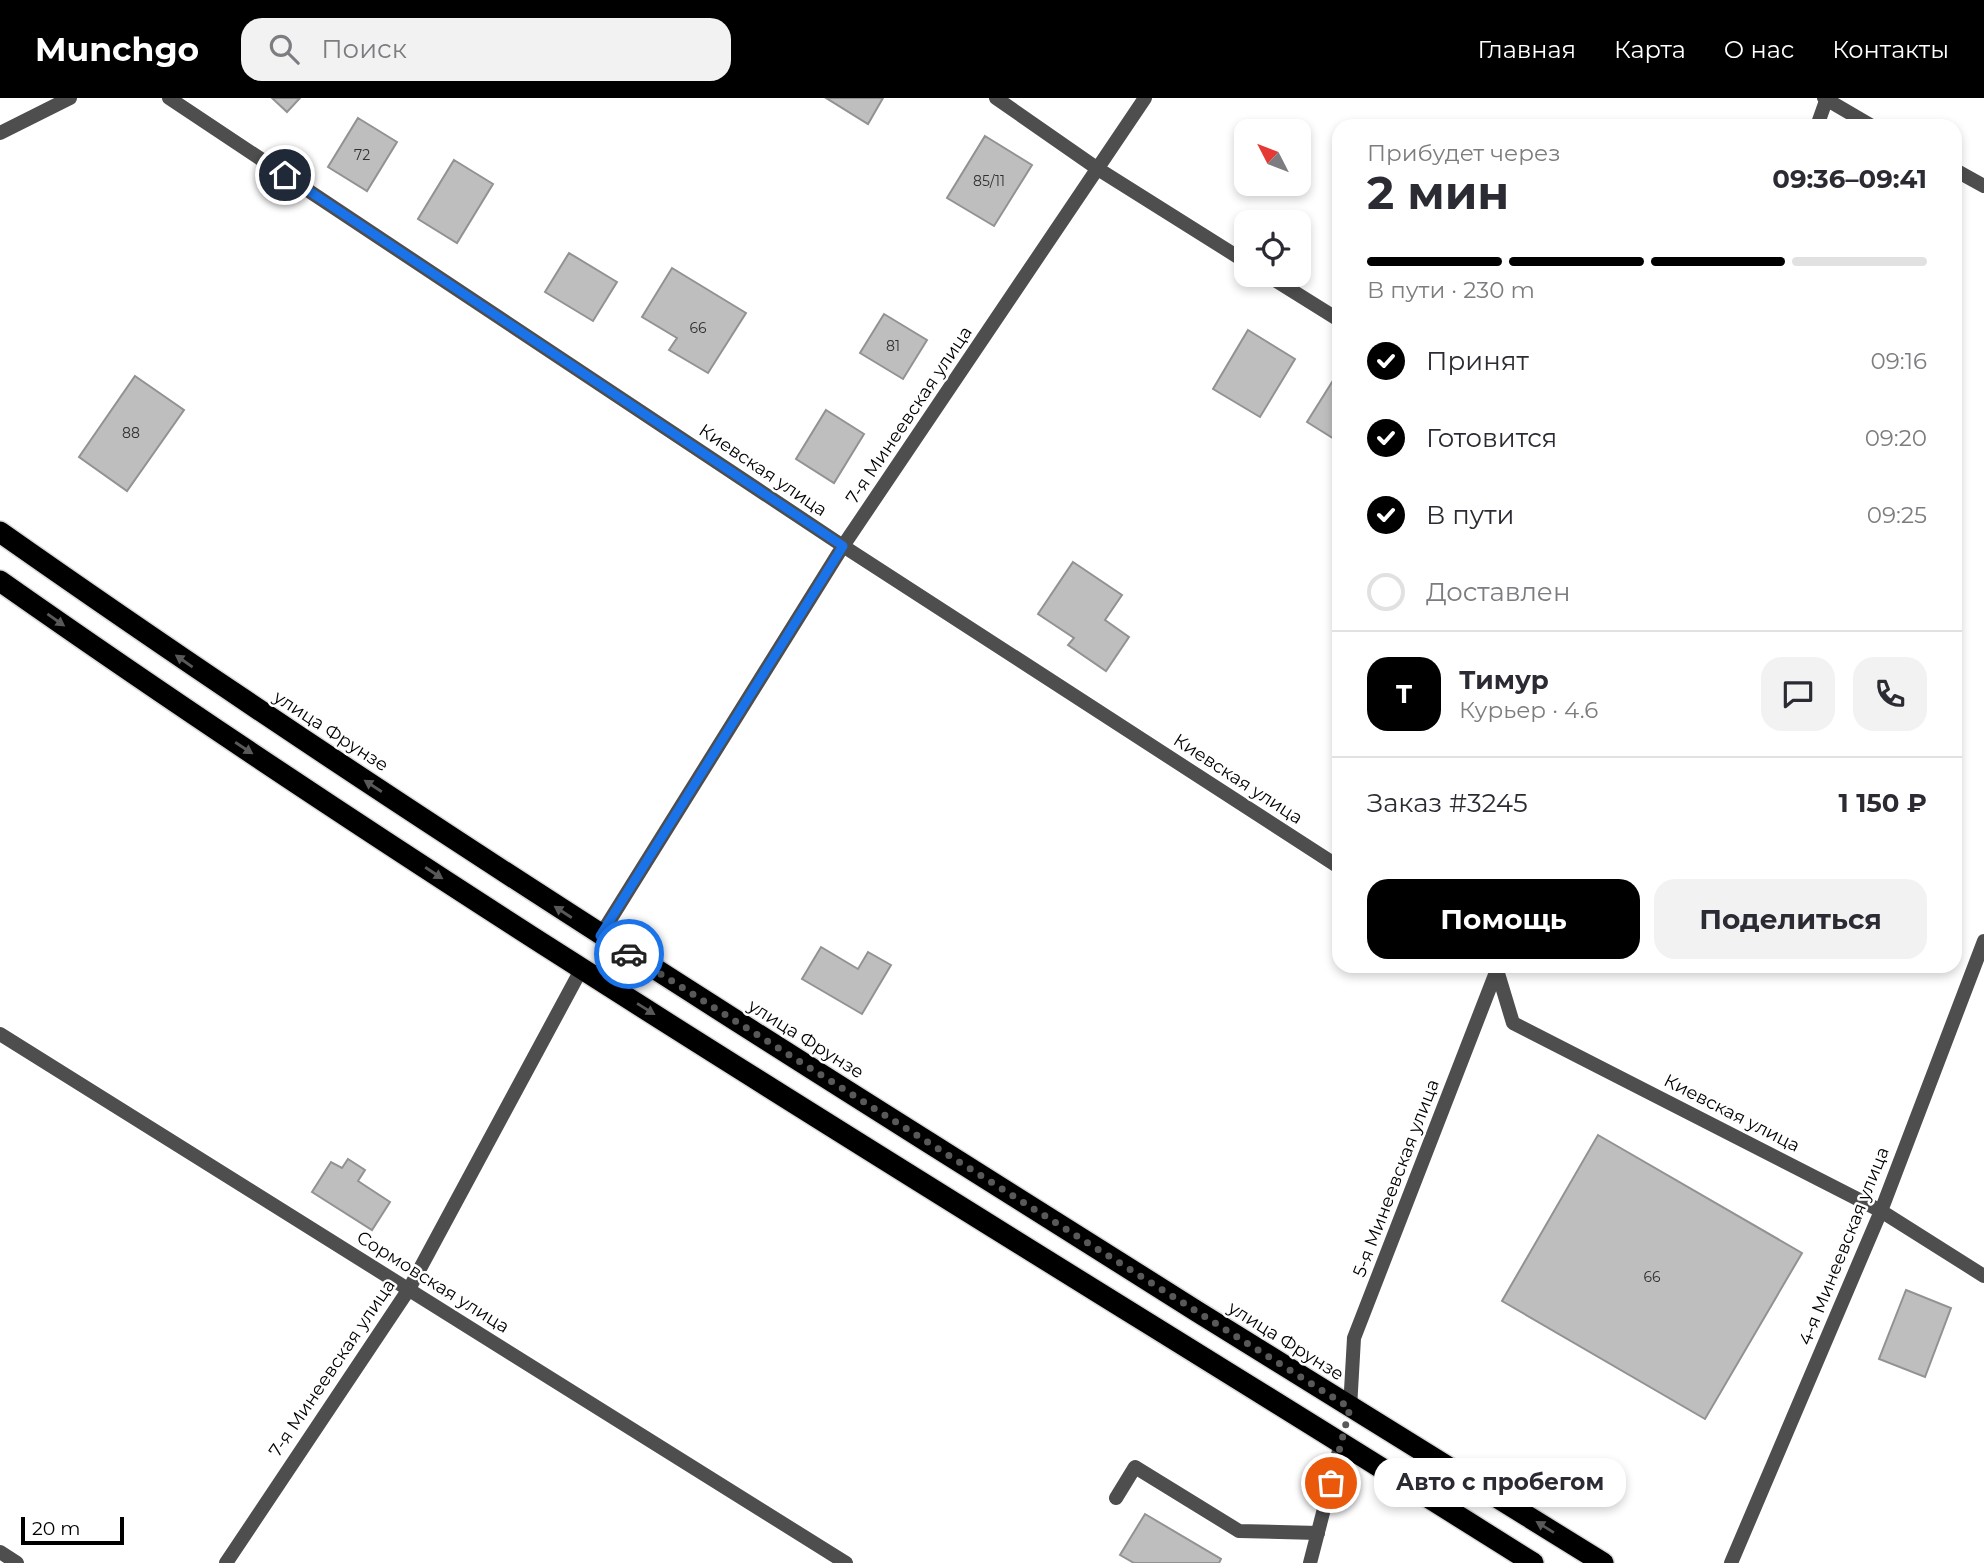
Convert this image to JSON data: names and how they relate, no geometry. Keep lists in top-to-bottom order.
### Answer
{
  "streets": {
    "highway": ["улица Фрунзе"],
    "street": [
      "7-я Минеевская улица",
      "Киевская улица",
      "5-я Минеевская улица",
      "4-я Минеевская улица",
      "Сормовская улица"
    ]
  },
  "crossings": [
    ["7-я Минеевская улица", "Киевская улица"],
    ["7-я Минеевская улица", "улица Фрунзе"],
    ["7-я Минеевская улица", "Сормовская улица"],
    ["Киевская улица", "4-я Минеевская улица"],
    ["улица Фрунзе", "5-я Минеевская улица"]
  ],
  "places": ["Авто с пробегом"],
  "house_numbers": [
    "72",
    "85/11",
    "66",
    "81",
    "88",
    "66"
  ],
  "scale_bar": "20 m",
  "north": "top left",
  "page": {
    "header": "Munchgo",
    "search": "Поиск",
    "nav": [
      "Главная",
      "Карта",
      "О нас",
      "Контакты"
    ],
    "heading": ["2 мин", "Прибудет через", "09:36–09:41"],
    "panel": [
      "Тимур",
      "Курьер · 4.6",
      "Заказ #3245",
      "1 150 ₽"
    ],
    "bar": "В пути · 230 m",
    "list": [
      ["Принят", "09:16"],
      ["Готовится", "09:20"],
      ["В пути", "09:25"],
      "Доставлен"
    ],
    "round": "Т",
    "buttons": ["Помощь", "Поделиться"],
    "bubble": "Авто с пробегом",
    "scale": "20 m"
  }
}
